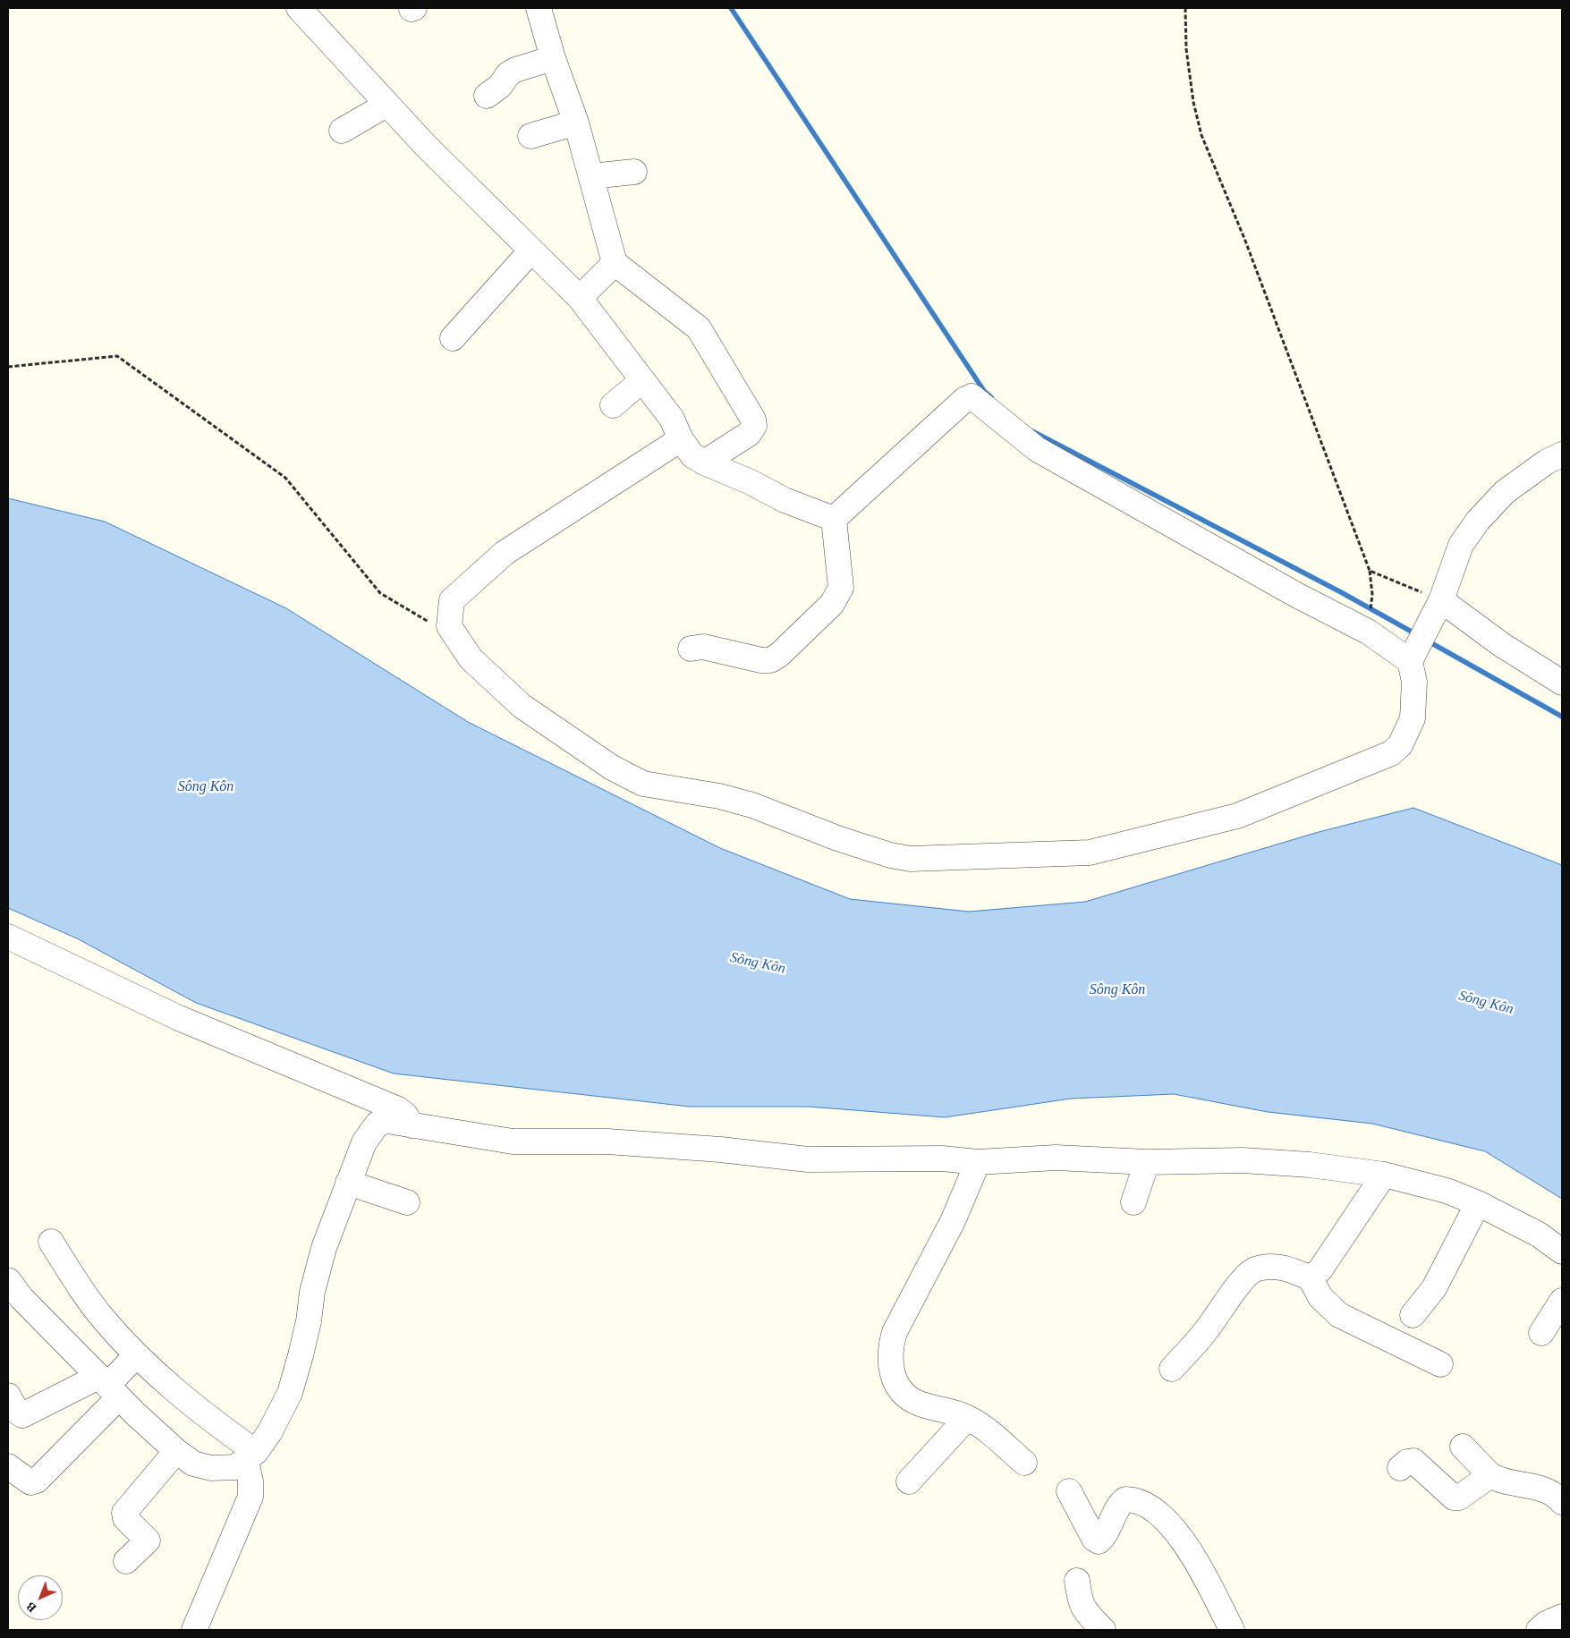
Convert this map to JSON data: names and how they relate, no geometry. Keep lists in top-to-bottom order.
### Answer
{
  "water": ["Sông Kôn"],
  "north": "bottom left"
}
